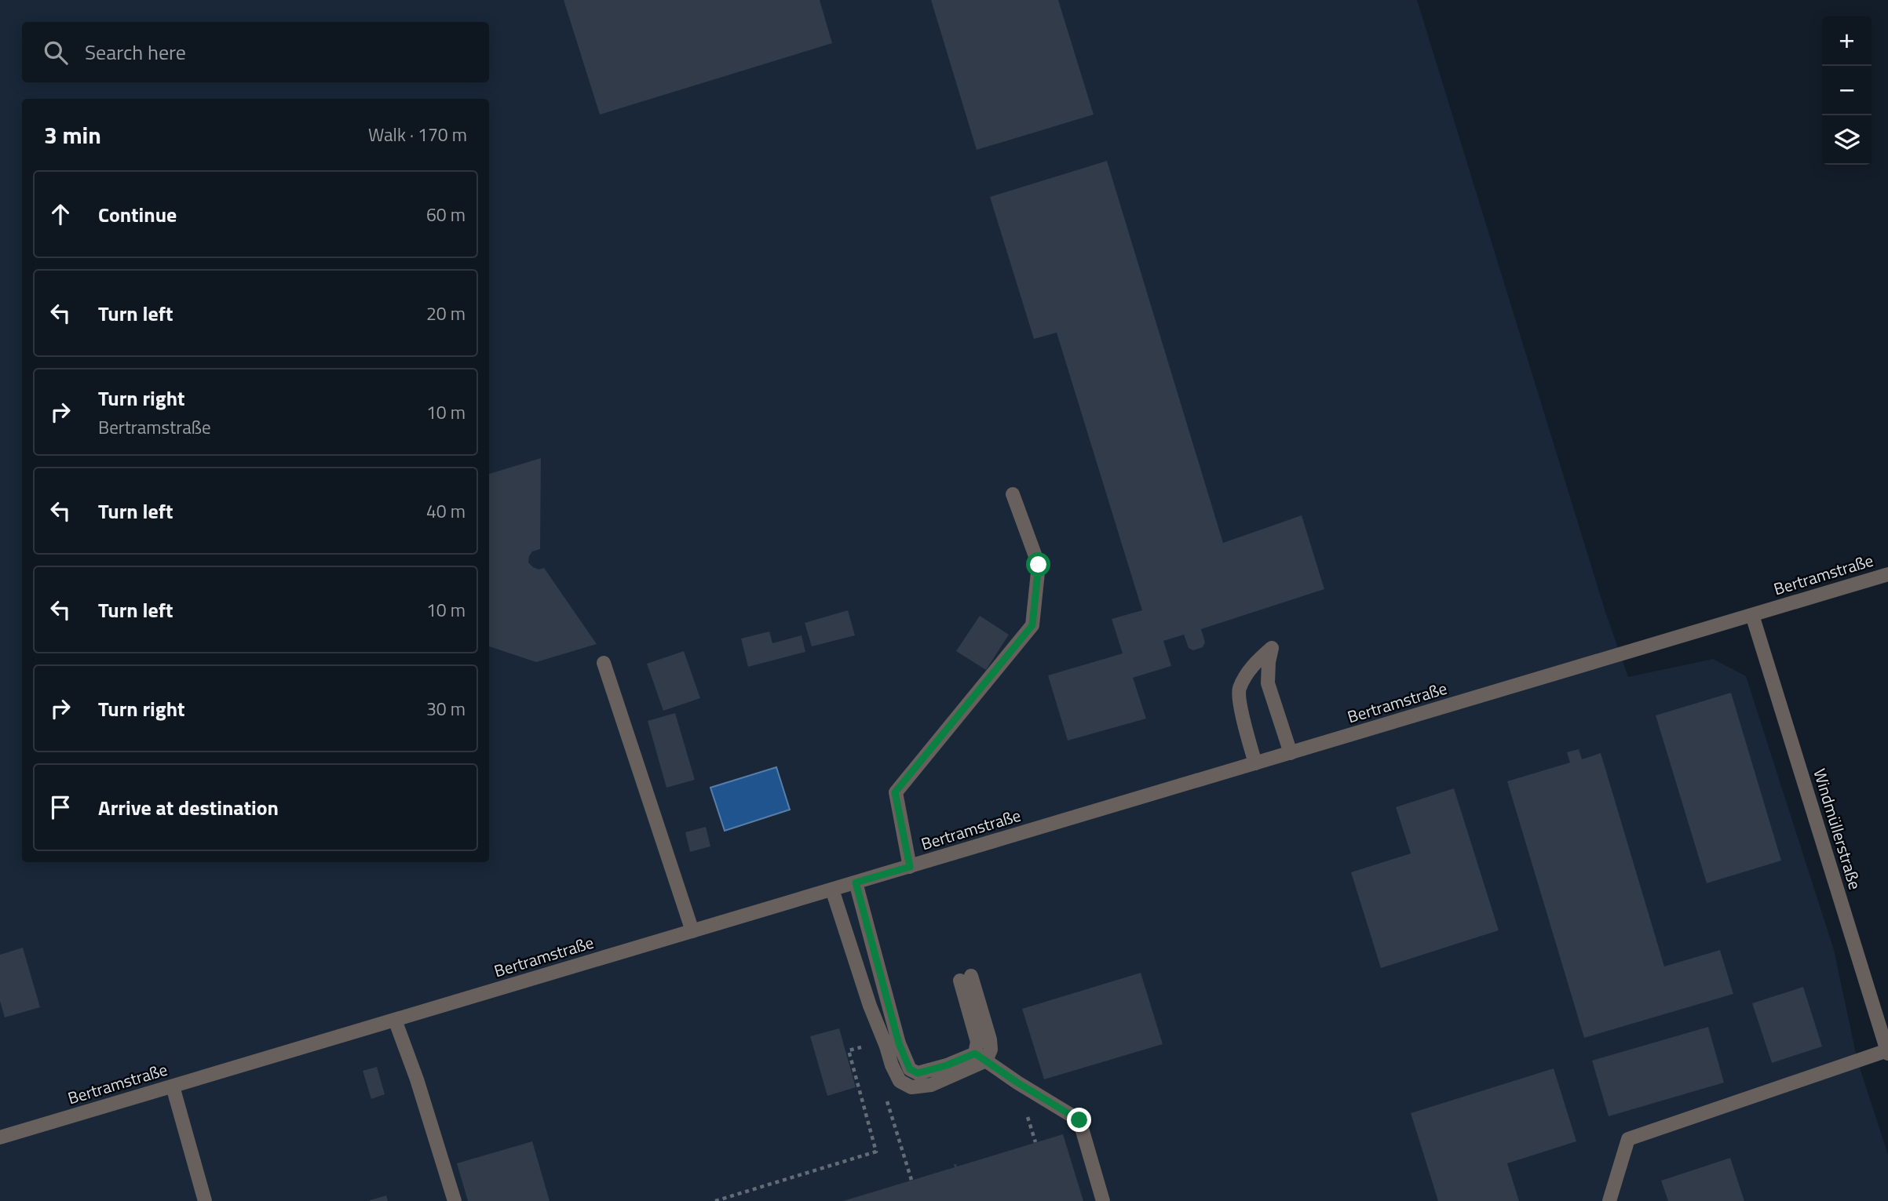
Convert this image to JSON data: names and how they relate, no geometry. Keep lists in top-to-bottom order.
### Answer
{
  "streets": {
    "street": ["Bertramstraße", "Windmüllerstraße"]
  },
  "crossings": [
    ["Bertramstraße", "Windmüllerstraße"]
  ],
  "page": {
    "map_buttons": ["+", "−"],
    "search": "Search here",
    "heading": ["3 min", "Walk · 170 m"],
    "list": [
      ["Continue", "60 m"],
      ["Turn left", "20 m"],
      ["Turn right", "Bertramstraße", "10 m"],
      ["Turn left", "40 m"],
      ["Turn left", "10 m"],
      ["Turn right", "30 m"],
      "Arrive at destination"
    ]
  }
}
